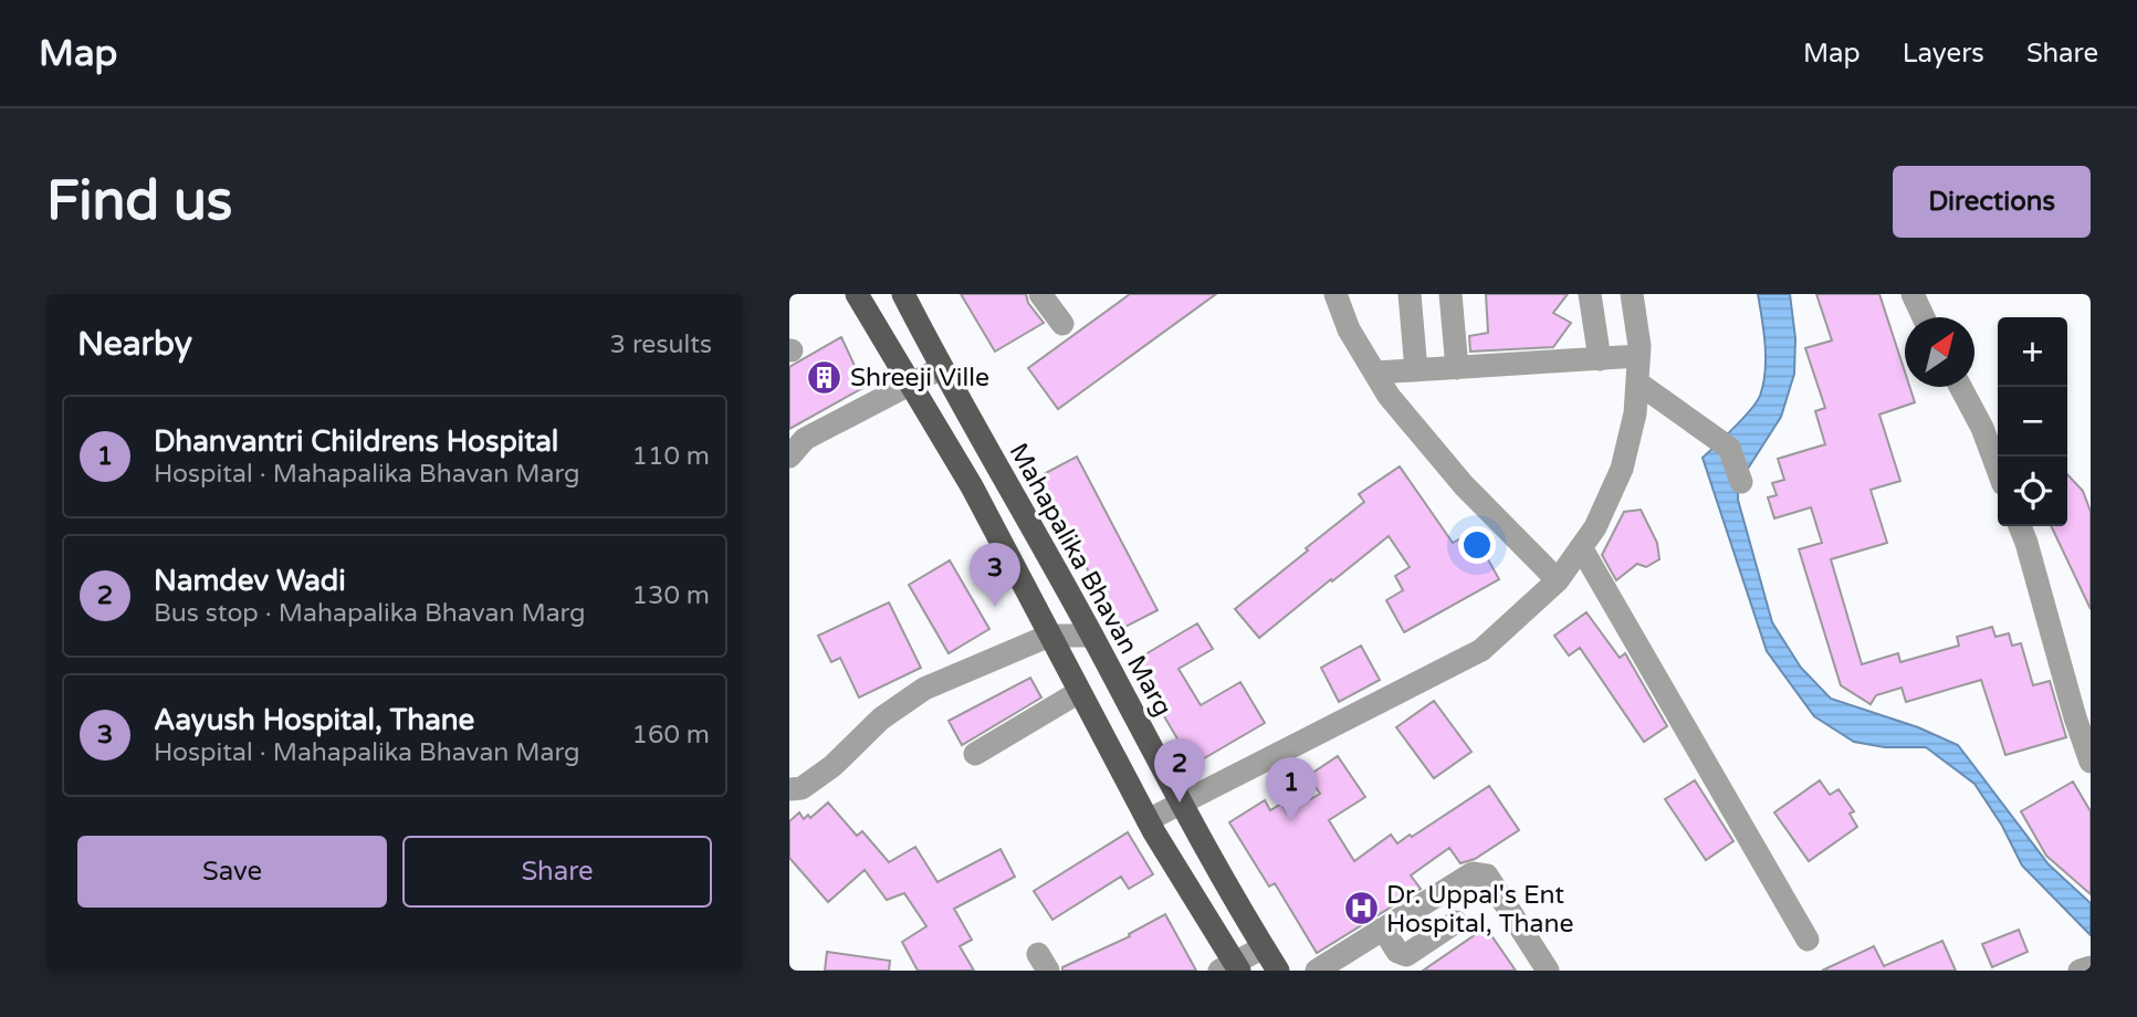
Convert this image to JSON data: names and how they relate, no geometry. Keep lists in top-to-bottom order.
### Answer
{
  "streets": {
    "main road": ["Mahapalika Bhavan Marg"]
  },
  "places": {
    "building": ["Shreeji Ville"],
    "hospital": ["Dr. Uppal's Ent Hospital, Thane"]
  },
  "north": "top right",
  "page": {
    "header": "Map",
    "nav": ["Map", "Layers", "Share"],
    "buttons": [
      "Directions",
      ["Save", "Share"]
    ],
    "title": "Find us",
    "heading": ["Nearby", "3 results"],
    "map_buttons": ["+", "−"],
    "list": [
      {
        "mark": "1",
        "name": "Dhanvantri Childrens Hospital",
        "note": "Hospital · Mahapalika Bhavan Marg",
        "value": "110 m"
      },
      {
        "mark": "2",
        "name": "Namdev Wadi",
        "note": "Bus stop · Mahapalika Bhavan Marg",
        "value": "130 m"
      },
      {
        "mark": "3",
        "name": "Aayush Hospital, Thane",
        "note": "Hospital · Mahapalika Bhavan Marg",
        "value": "160 m"
      }
    ],
    "pins": ["3", "2", "1"]
  }
}
